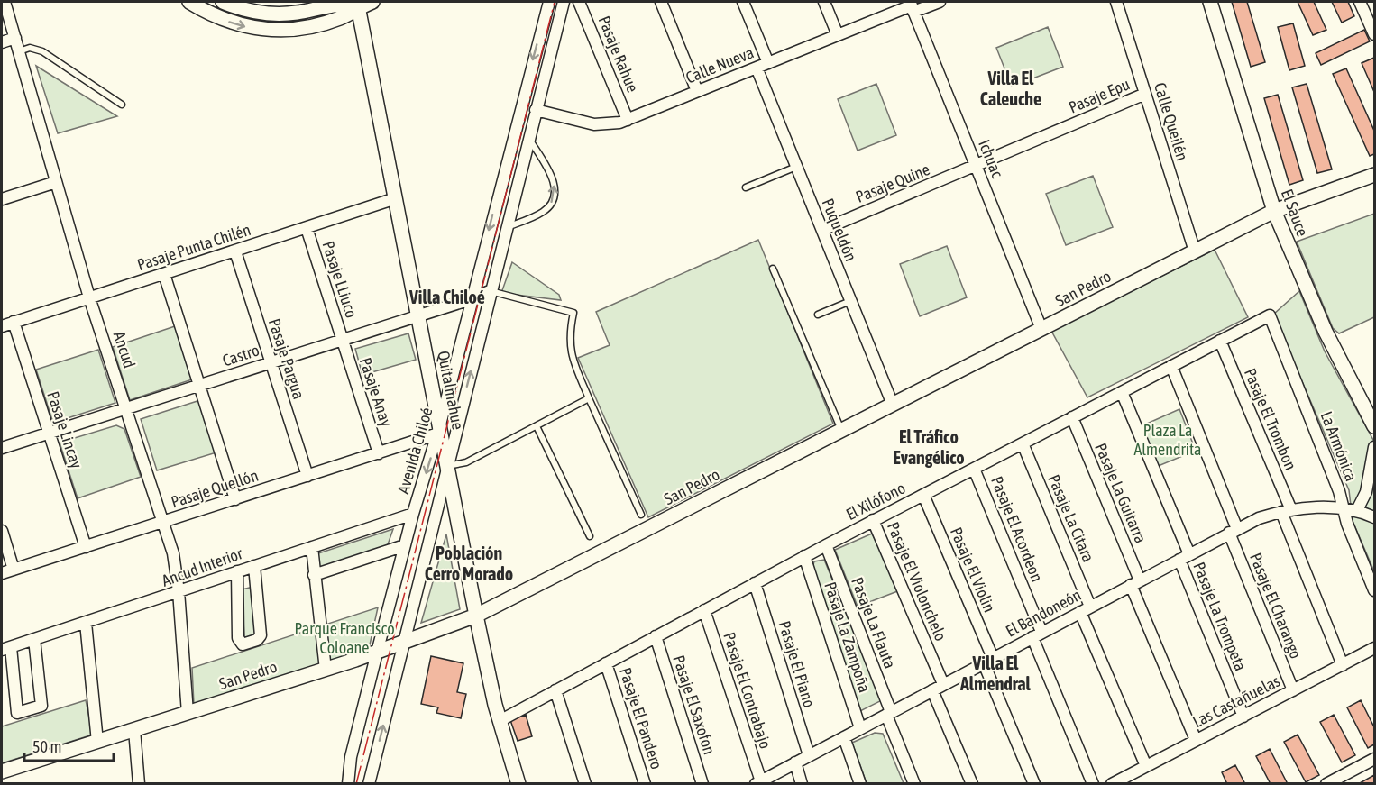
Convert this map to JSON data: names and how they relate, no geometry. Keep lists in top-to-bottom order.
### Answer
{
  "streets": {
    "street": [
      "Pasaje Rahue",
      "Calle Nueva",
      "Pasaje Epu",
      "Calle Queilén",
      "Ichuac",
      "Pasaje Quine",
      "El Sauce",
      "Puqueldón",
      "Pasaje Punta Chilén",
      "Pasaje LLiuco",
      "San Pedro",
      "Ancud",
      "Castro",
      "Pasaje Pargua",
      "Quitalmahue",
      "Pasaje Anay",
      "Pasaje El Trombon",
      "Pasaje Lincay",
      "La Armónica",
      "Avenida Chiloé",
      "Pasaje Quellón",
      "Pasaje La Guitarra",
      "El Xilófono",
      "Pasaje La Citara",
      "Pasaje El Acordeon",
      "Ancud Interior",
      "Pasaje El Violin",
      "Pasaje El Violonchelo",
      "Pasaje El Charango",
      "El Bandoneón",
      "Pasaje La Trompeta",
      "Pasaje La Flauta",
      "Pasaje La Zampoña",
      "Pasaje El Piano",
      "Pasaje El Contrabajo",
      "Las Castañuelas",
      "Pasaje El Saxofon",
      "Pasaje El Pandero"
    ]
  },
  "crossings": [
    ["Pasaje Rahue", "Calle Nueva"],
    ["Calle Nueva", "Ichuac"],
    ["Calle Nueva", "Puqueldón"],
    ["Calle Nueva", "Avenida Chiloé"],
    ["Pasaje Epu", "Calle Queilén"],
    ["Pasaje Epu", "Ichuac"],
    ["Pasaje Epu", "Pasaje Quine"],
    ["Calle Queilén", "San Pedro"],
    ["Ichuac", "Pasaje Quine"],
    ["Ichuac", "San Pedro"],
    ["Pasaje Quine", "Puqueldón"],
    ["El Sauce", "San Pedro"],
    ["Puqueldón", "San Pedro"],
    ["Pasaje Punta Chilén", "Pasaje LLiuco"],
    ["Pasaje Punta Chilén", "Ancud"],
    ["Pasaje Punta Chilén", "Pasaje Pargua"],
    ["Pasaje Punta Chilén", "Quitalmahue"],
    ["Pasaje Punta Chilén", "Pasaje Lincay"],
    ["Pasaje LLiuco", "Castro"],
    ["Pasaje LLiuco", "Pasaje Anay"],
    ["San Pedro", "Ancud"],
    ["San Pedro", "Quitalmahue"],
    ["San Pedro", "Avenida Chiloé"],
    ["Ancud", "Castro"],
    ["Ancud", "Pasaje Quellón"],
    ["Ancud", "Ancud Interior"],
    ["Castro", "Pasaje Pargua"],
    ["Castro", "Quitalmahue"],
    ["Castro", "Pasaje Anay"],
    ["Castro", "Pasaje Lincay"],
    ["Castro", "Avenida Chiloé"],
    ["Pasaje Pargua", "Pasaje Quellón"],
    ["Quitalmahue", "Avenida Chiloé"],
    ["Quitalmahue", "Pasaje Quellón"],
    ["Quitalmahue", "El Xilófono"],
    ["Pasaje Anay", "Pasaje Quellón"],
    ["Pasaje El Trombon", "El Xilófono"],
    ["Pasaje El Trombon", "El Bandoneón"],
    ["Pasaje El Trombon", "Las Castañuelas"],
    ["Pasaje Lincay", "Pasaje Quellón"],
    ["La Armónica", "El Xilófono"],
    ["La Armónica", "El Bandoneón"],
    ["Avenida Chiloé", "Pasaje Quellón"],
    ["Avenida Chiloé", "Ancud Interior"],
    ["Pasaje La Guitarra", "El Xilófono"],
    ["Pasaje La Guitarra", "El Bandoneón"],
    ["Pasaje La Guitarra", "Las Castañuelas"],
    ["El Xilófono", "Pasaje La Citara"],
    ["El Xilófono", "Pasaje El Acordeon"],
    ["El Xilófono", "Pasaje El Violin"],
    ["El Xilófono", "Pasaje El Violonchelo"],
    ["El Xilófono", "Pasaje El Charango"],
    ["El Xilófono", "Pasaje La Trompeta"],
    ["El Xilófono", "Pasaje La Flauta"],
    ["El Xilófono", "Pasaje La Zampoña"],
    ["El Xilófono", "Pasaje El Piano"],
    ["El Xilófono", "Pasaje El Contrabajo"],
    ["El Xilófono", "Pasaje El Saxofon"],
    ["El Xilófono", "Pasaje El Pandero"],
    ["Pasaje La Citara", "El Bandoneón"],
    ["Pasaje El Acordeon", "El Bandoneón"],
    ["Pasaje El Violin", "El Bandoneón"],
    ["Pasaje El Violonchelo", "El Bandoneón"],
    ["Pasaje El Charango", "El Bandoneón"],
    ["Pasaje El Charango", "Las Castañuelas"],
    ["El Bandoneón", "Pasaje La Trompeta"],
    ["El Bandoneón", "Pasaje La Flauta"],
    ["El Bandoneón", "Pasaje La Zampoña"],
    ["El Bandoneón", "Pasaje El Piano"],
    ["El Bandoneón", "Pasaje El Contrabajo"],
    ["Pasaje La Trompeta", "Las Castañuelas"]
  ],
  "districts": [
    "Villa El Caleuche",
    "Villa Chiloé",
    "El Tráfico Evangélico",
    "Población Cerro Morado",
    "Villa El Almendral"
  ],
  "parks": ["Plaza La Almendrita", "Parque Francisco Coloane"],
  "scale_bar": "50 m"
}
